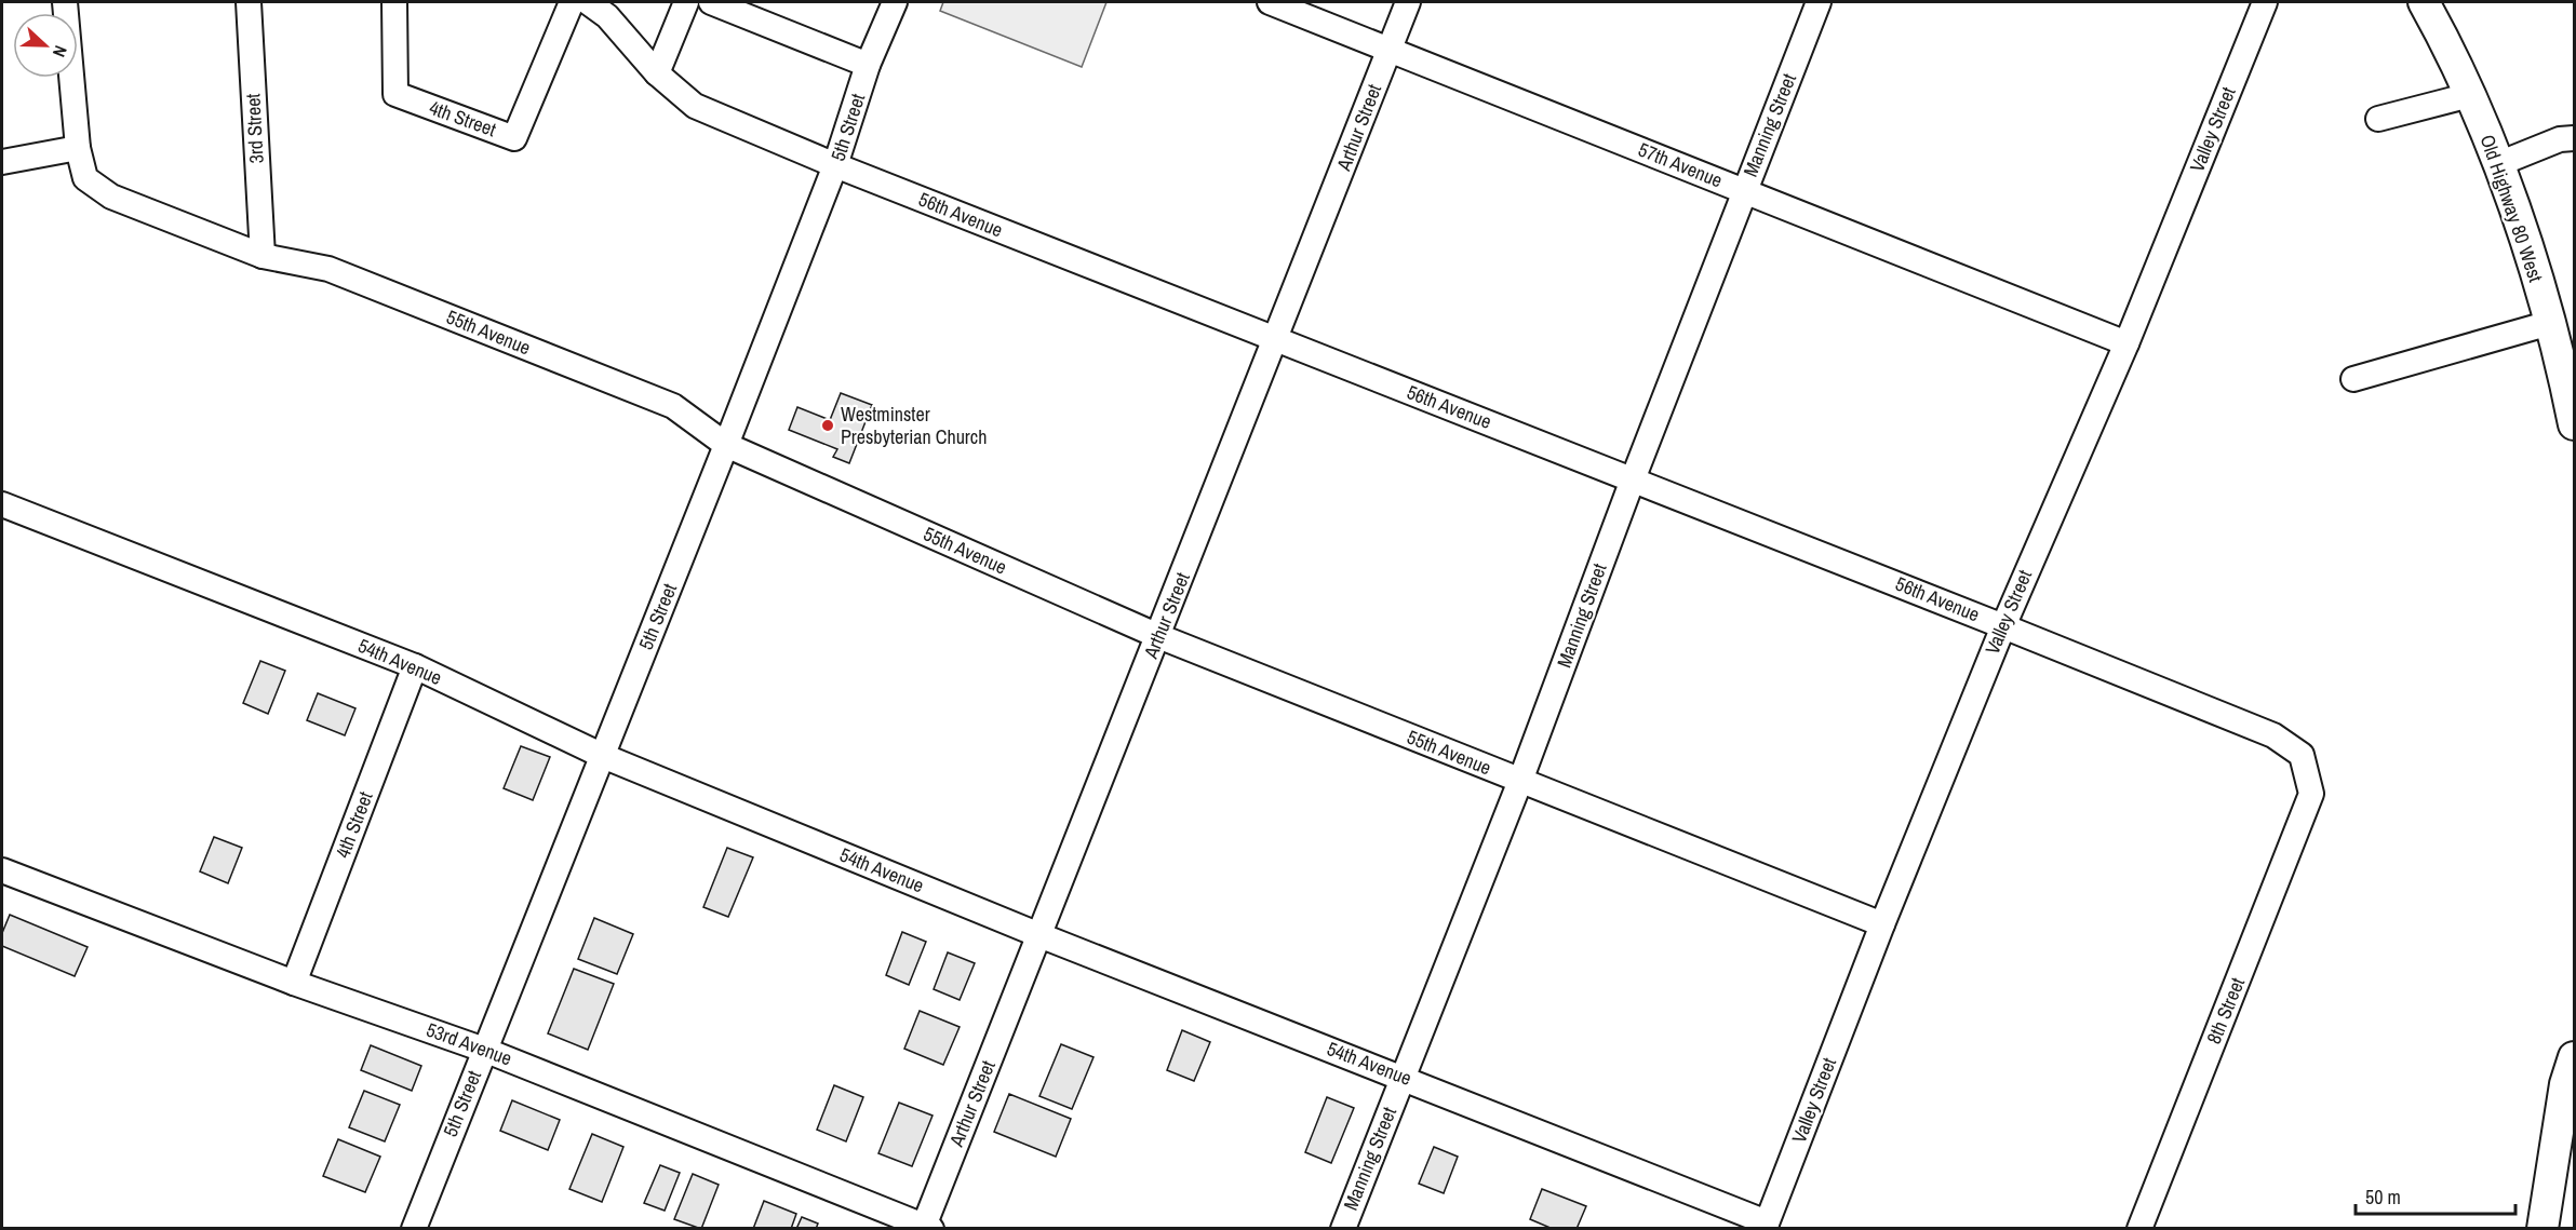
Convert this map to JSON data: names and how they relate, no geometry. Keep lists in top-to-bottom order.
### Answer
{
  "streets": {
    "main road": ["Old Highway 80 West"],
    "street": [
      "4th Street",
      "Manning Street",
      "5th Street",
      "Arthur Street",
      "3rd Street",
      "Valley Street",
      "57th Avenue",
      "56th Avenue",
      "55th Avenue",
      "54th Avenue",
      "8th Street",
      "53rd Avenue"
    ]
  },
  "crossings": [
    ["4th Street", "54th Avenue"],
    ["4th Street", "53rd Avenue"],
    ["Manning Street", "57th Avenue"],
    ["Manning Street", "56th Avenue"],
    ["Manning Street", "55th Avenue"],
    ["Manning Street", "54th Avenue"],
    ["5th Street", "56th Avenue"],
    ["5th Street", "55th Avenue"],
    ["5th Street", "54th Avenue"],
    ["5th Street", "53rd Avenue"],
    ["Arthur Street", "57th Avenue"],
    ["Arthur Street", "56th Avenue"],
    ["Arthur Street", "55th Avenue"],
    ["Arthur Street", "54th Avenue"],
    ["Arthur Street", "53rd Avenue"],
    ["3rd Street", "55th Avenue"],
    ["Valley Street", "57th Avenue"],
    ["Valley Street", "56th Avenue"],
    ["Valley Street", "55th Avenue"],
    ["Valley Street", "54th Avenue"],
    ["56th Avenue", "8th Street"]
  ],
  "places": ["Westminster Presbyterian Church"],
  "scale_bar": "50 m",
  "north": "right"
}
